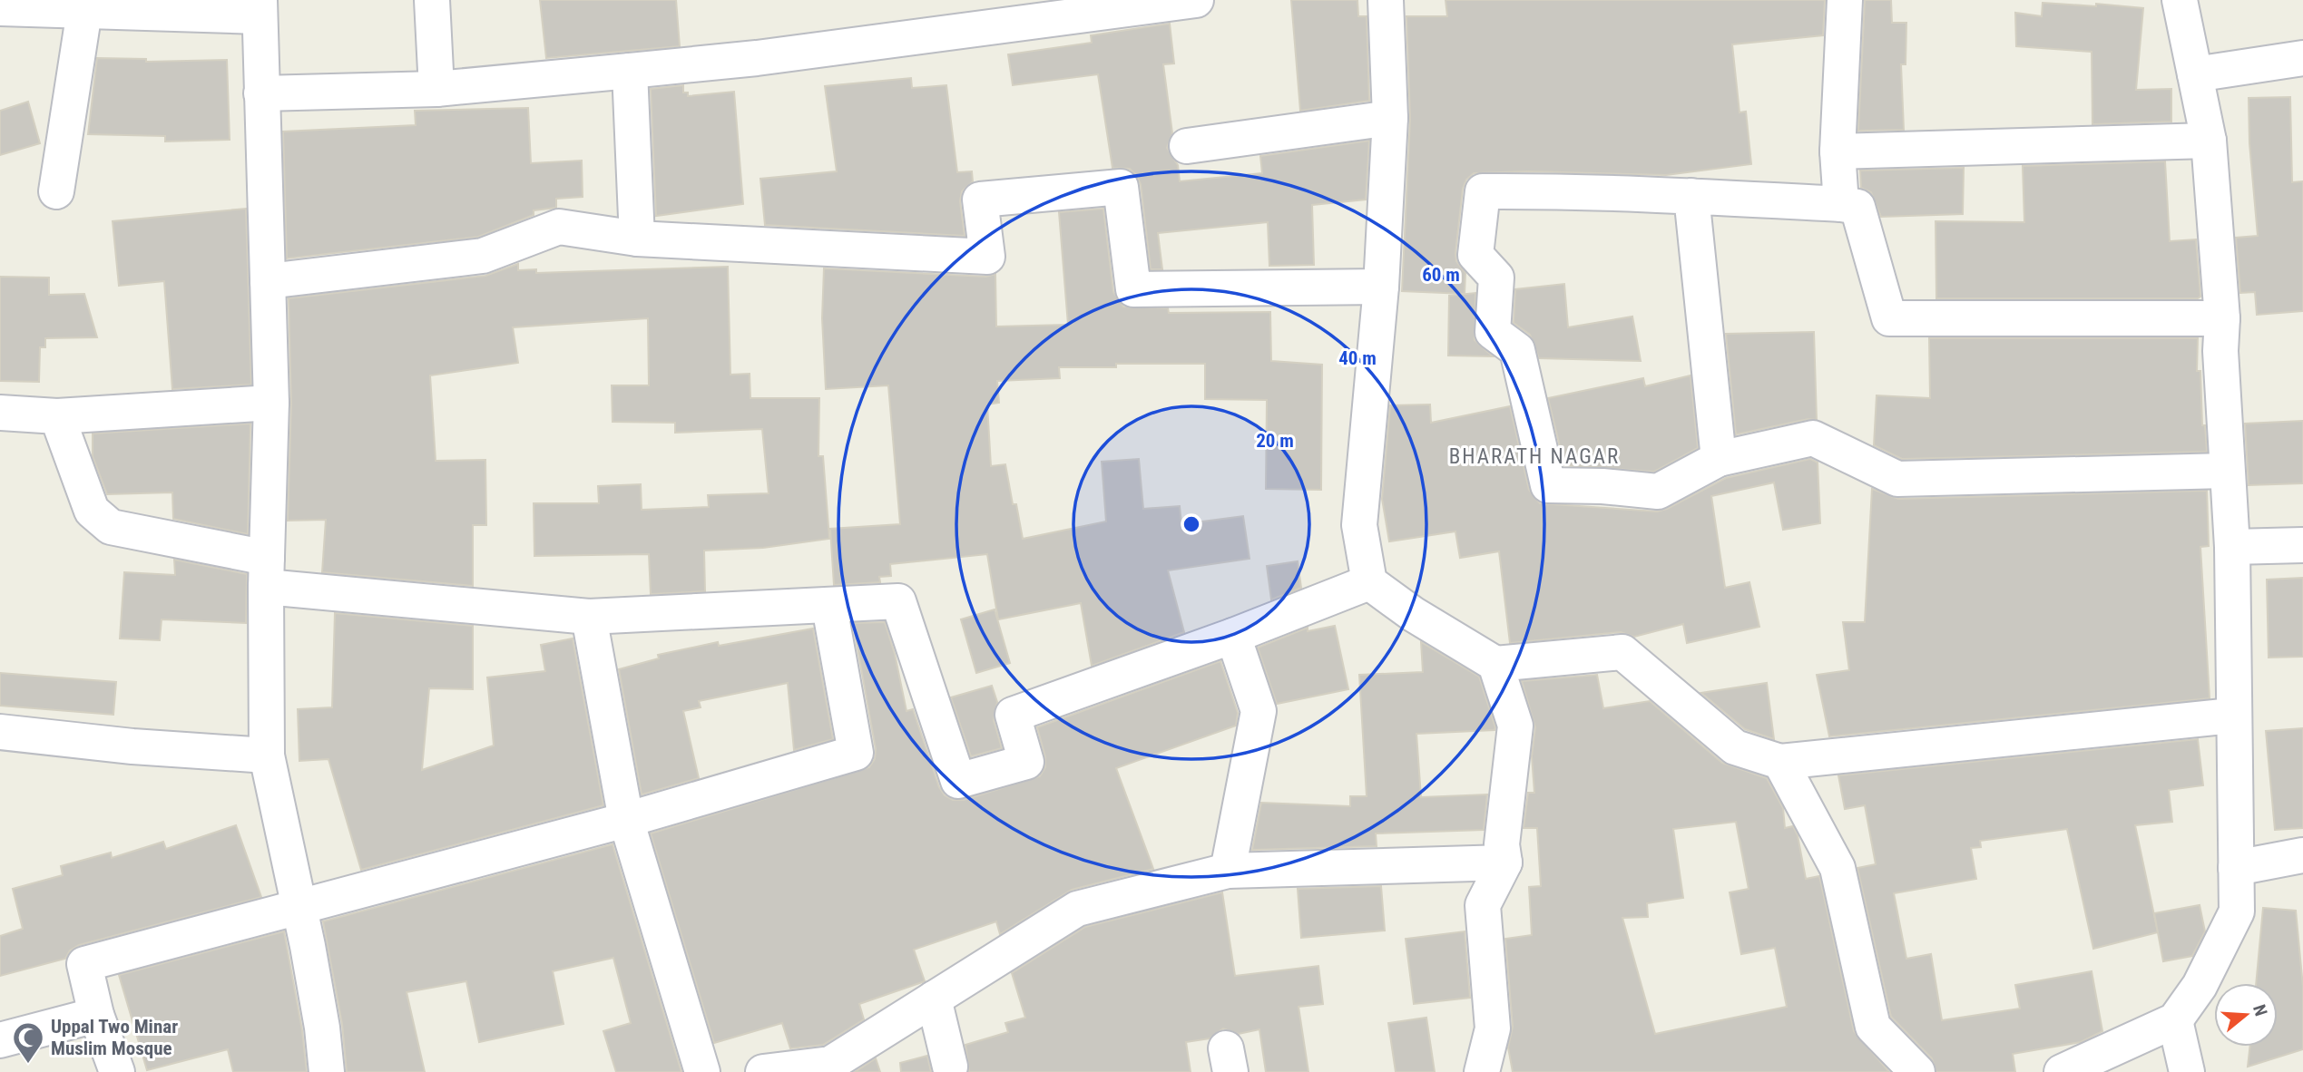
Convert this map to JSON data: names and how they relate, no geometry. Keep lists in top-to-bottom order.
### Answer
{
  "districts": ["BHARATH NAGAR"],
  "places": {
    "mosque": ["Uppal Two Minar Muslim Mosque"]
  },
  "north": "right",
  "rings": ["60 m", "40 m", "20 m"]
}
